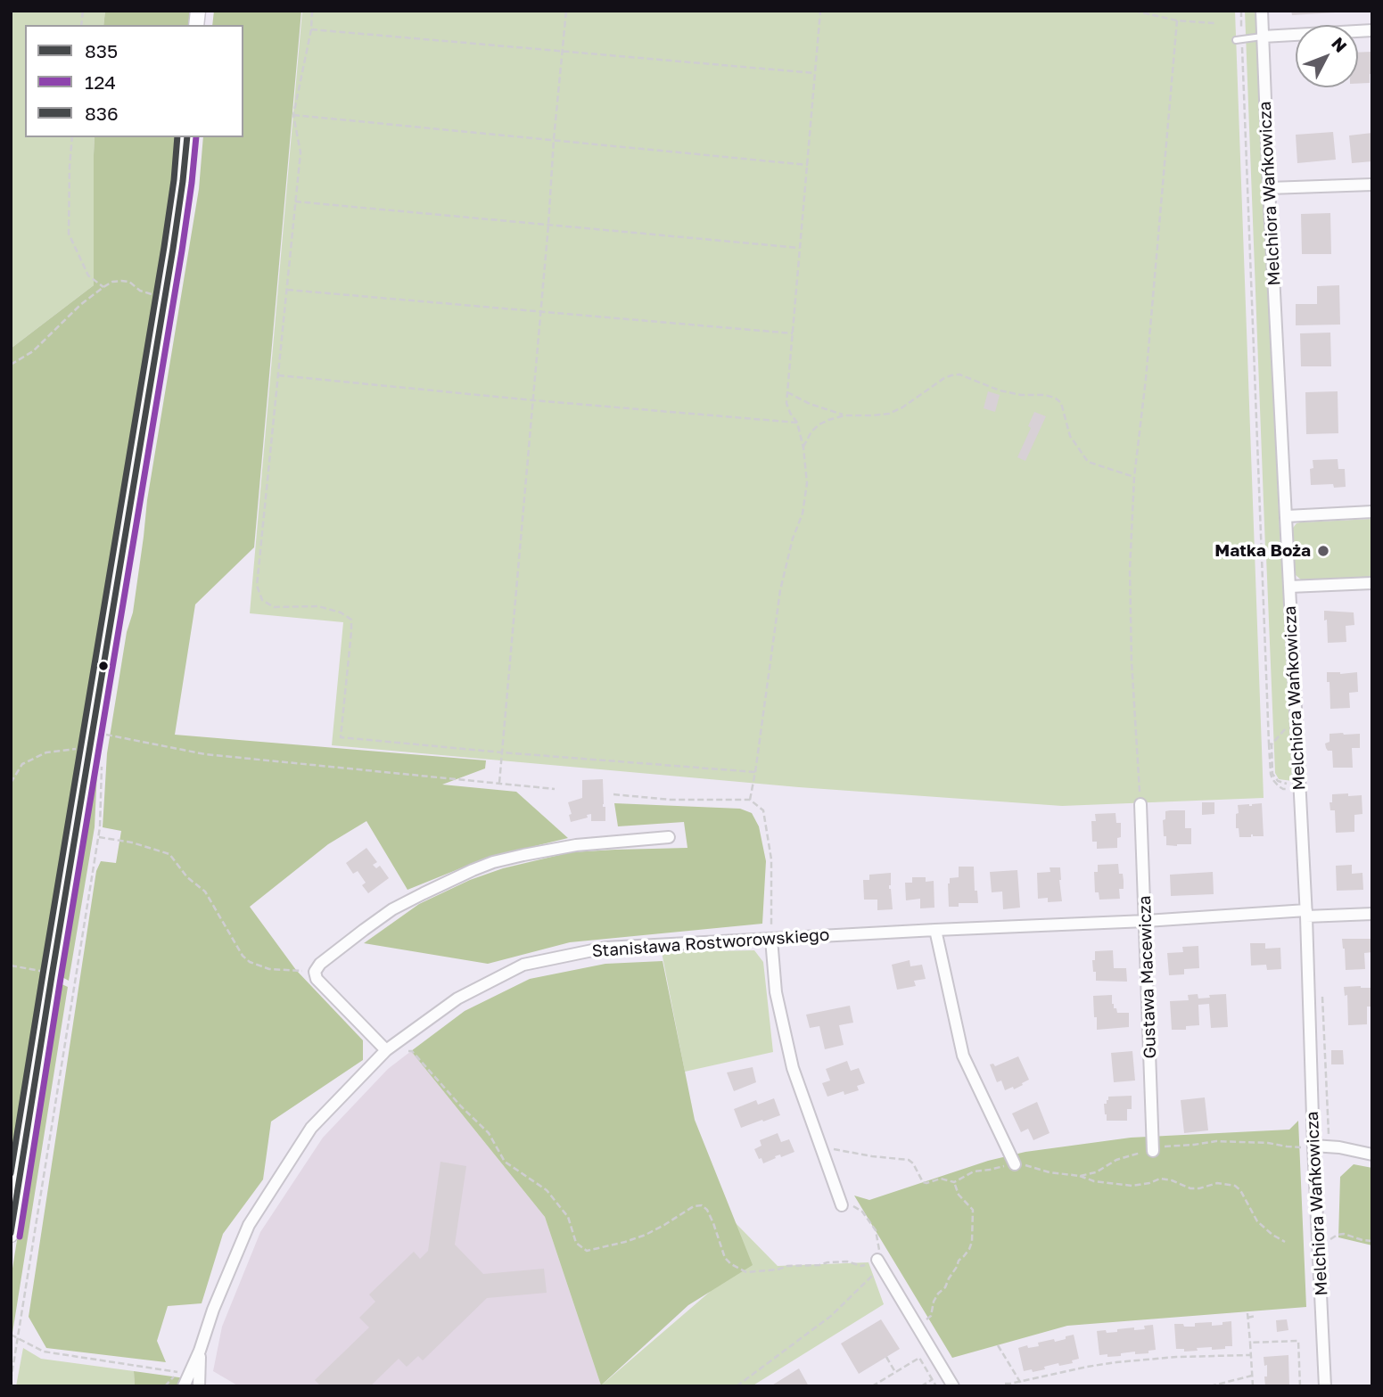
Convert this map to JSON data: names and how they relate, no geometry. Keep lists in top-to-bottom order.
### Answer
{
  "streets": {
    "street": ["Melchiora Wańkowicza", "Stanisława Rostworowskiego", "Gustawa Macewicza"]
  },
  "crossings": [
    ["Melchiora Wańkowicza", "Stanisława Rostworowskiego"],
    ["Stanisława Rostworowskiego", "Gustawa Macewicza"]
  ],
  "places": ["Matka Boża"],
  "lines": ["transit line 835", "transit line 124", "transit line 836"],
  "legend": ["835", "124", "836"],
  "north": "top right"
}
